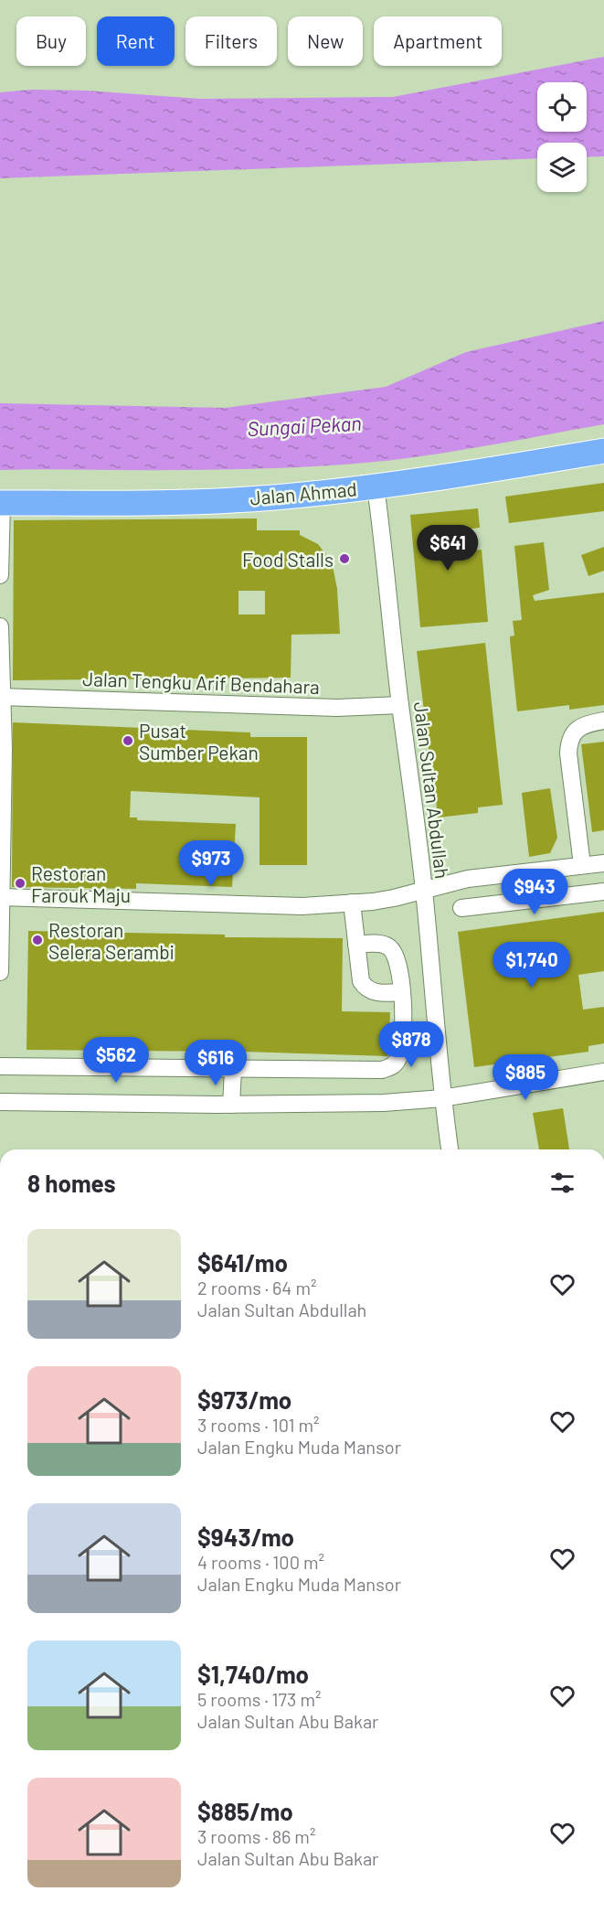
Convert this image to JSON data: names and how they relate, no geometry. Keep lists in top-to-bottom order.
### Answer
{
  "streets": {
    "highway": ["Jalan Ahmad"],
    "street": ["Jalan Tengku Arif Bendahara", "Jalan Sultan Abdullah"]
  },
  "crossings": [
    ["Jalan Ahmad", "Jalan Sultan Abdullah"],
    ["Jalan Tengku Arif Bendahara", "Jalan Sultan Abdullah"]
  ],
  "water": ["Sungai Pekan"],
  "places": [
    "Food Stalls",
    "Pusat Sumber Pekan",
    "Restoran Farouk Maju",
    "Restoran Selera Serambi"
  ],
  "page": {
    "chip": [
      "Buy",
      "Rent",
      "Filters",
      "New",
      "Apartment"
    ],
    "price": [
      "$641",
      "$973",
      "$943",
      "$1,740",
      "$878",
      "$562",
      "$616",
      "$885"
    ],
    "heading": "8 homes",
    "list": [
      {
        "name": "$641/mo",
        "note": "2 rooms · 64 m² · Jalan Sultan Abdullah"
      },
      {
        "name": "$973/mo",
        "note": "3 rooms · 101 m² · Jalan Engku Muda Mansor"
      },
      {
        "name": "$943/mo",
        "note": "4 rooms · 100 m² · Jalan Engku Muda Mansor"
      },
      {
        "name": "$1,740/mo",
        "note": "5 rooms · 173 m² · Jalan Sultan Abu Bakar"
      },
      {
        "name": "$885/mo",
        "note": "3 rooms · 86 m² · Jalan Sultan Abu Bakar"
      }
    ]
  }
}
